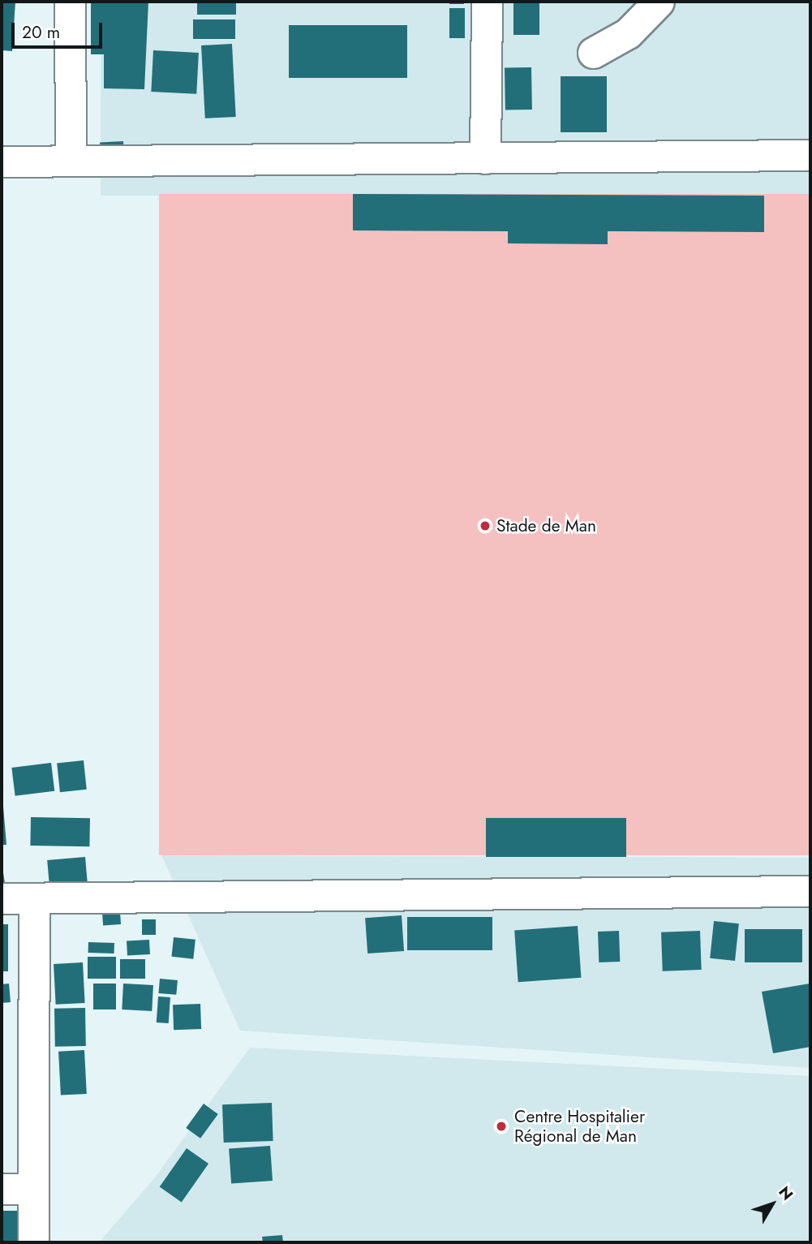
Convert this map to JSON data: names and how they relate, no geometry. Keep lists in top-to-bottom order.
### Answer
{
  "places": ["Stade de Man", "Centre Hospitalier Régional de Man"],
  "scale_bar": "20 m",
  "north": "top right"
}
